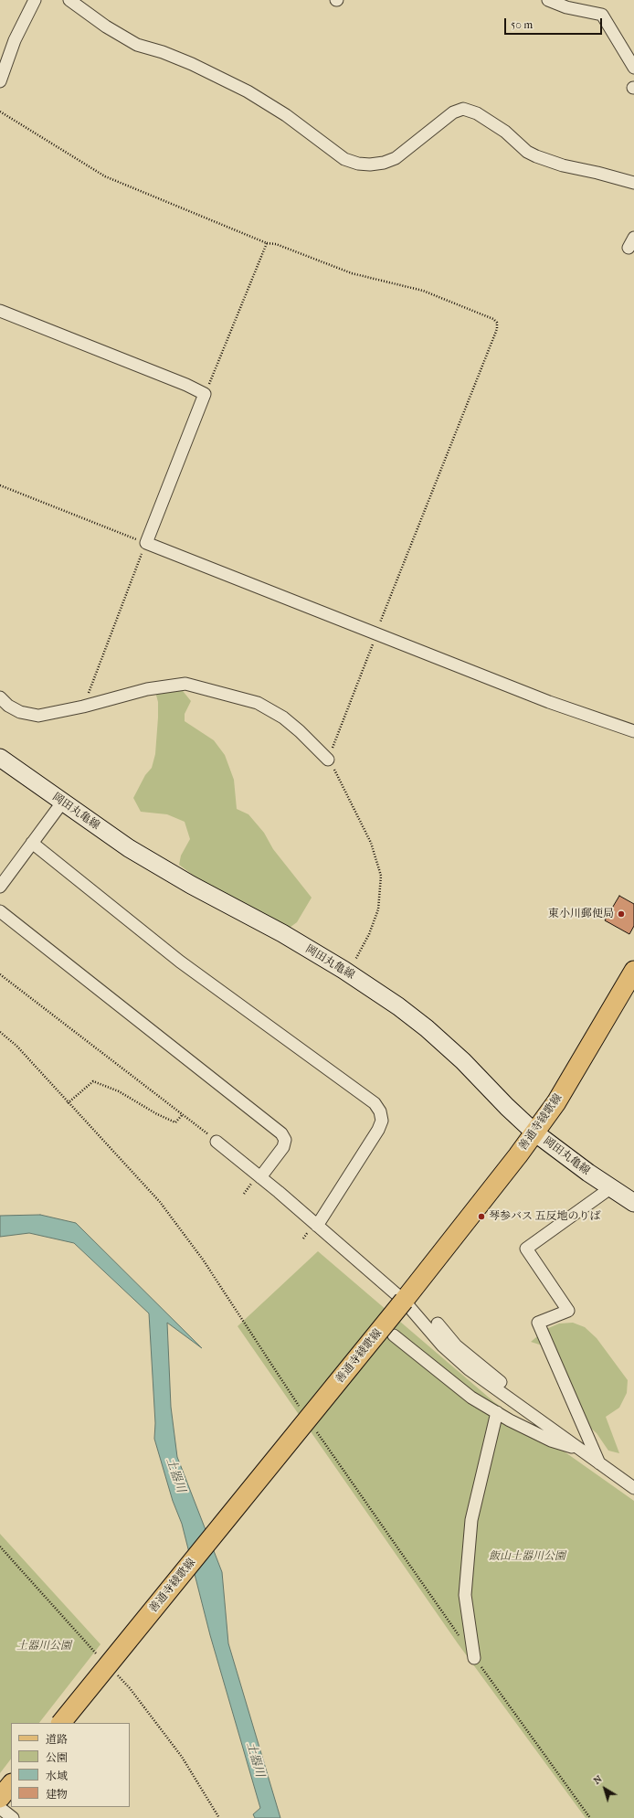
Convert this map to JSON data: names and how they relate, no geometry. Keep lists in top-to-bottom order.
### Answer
{
  "streets": {
    "main road": ["岡田丸亀線", "善通寺綾歌線"]
  },
  "crossings": [
    ["岡田丸亀線", "善通寺綾歌線"]
  ],
  "water": ["土器川"],
  "parks": ["飯山土器川公園", "土器川公園"],
  "places": ["東小川郵便局", "琴参バス 五反地のりば"],
  "legend": [
    "道路",
    "公園",
    "水域",
    "建物"
  ],
  "scale_bar": "50 m",
  "north": "top left"
}
